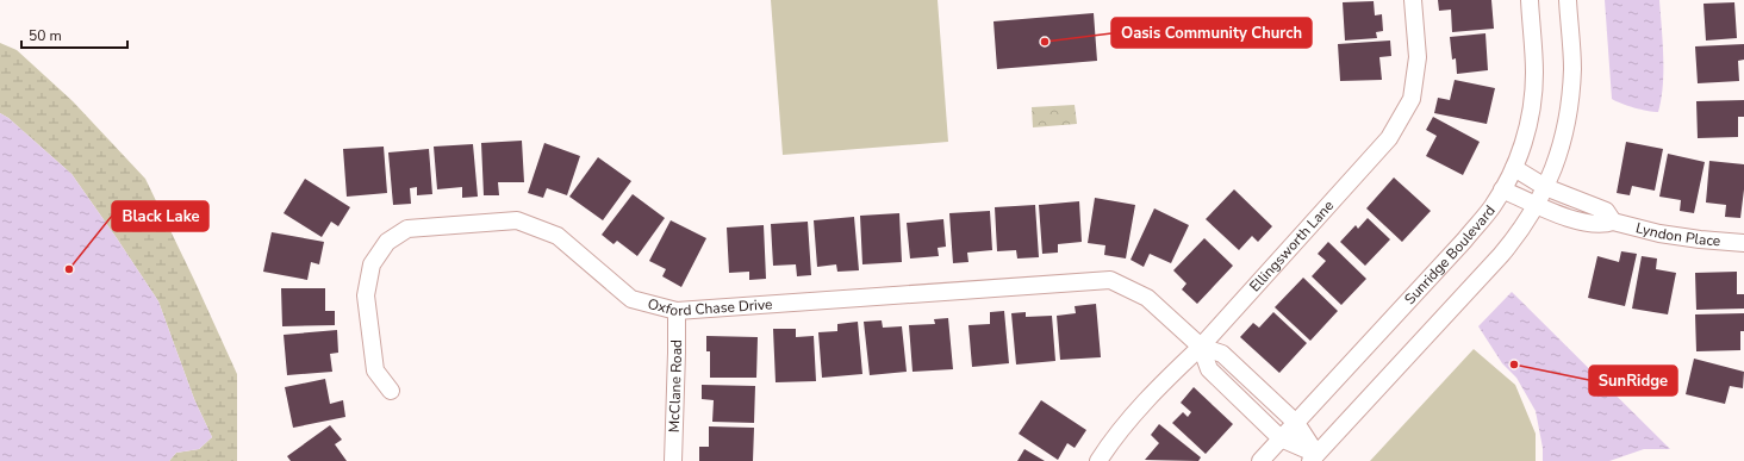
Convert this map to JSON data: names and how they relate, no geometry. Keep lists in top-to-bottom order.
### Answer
{
  "streets": {
    "street": [
      "Lyndon Place",
      "Ellingsworth Lane",
      "Sunridge Boulevard",
      "Oxford Chase Drive",
      "McClane Road"
    ]
  },
  "crossings": [
    ["Ellingsworth Lane", "Oxford Chase Drive"],
    ["Sunridge Boulevard", "Oxford Chase Drive"],
    ["Oxford Chase Drive", "McClane Road"]
  ],
  "places": ["Oasis Community Church", "Black Lake", "SunRidge"],
  "scale_bar": "50 m"
}
